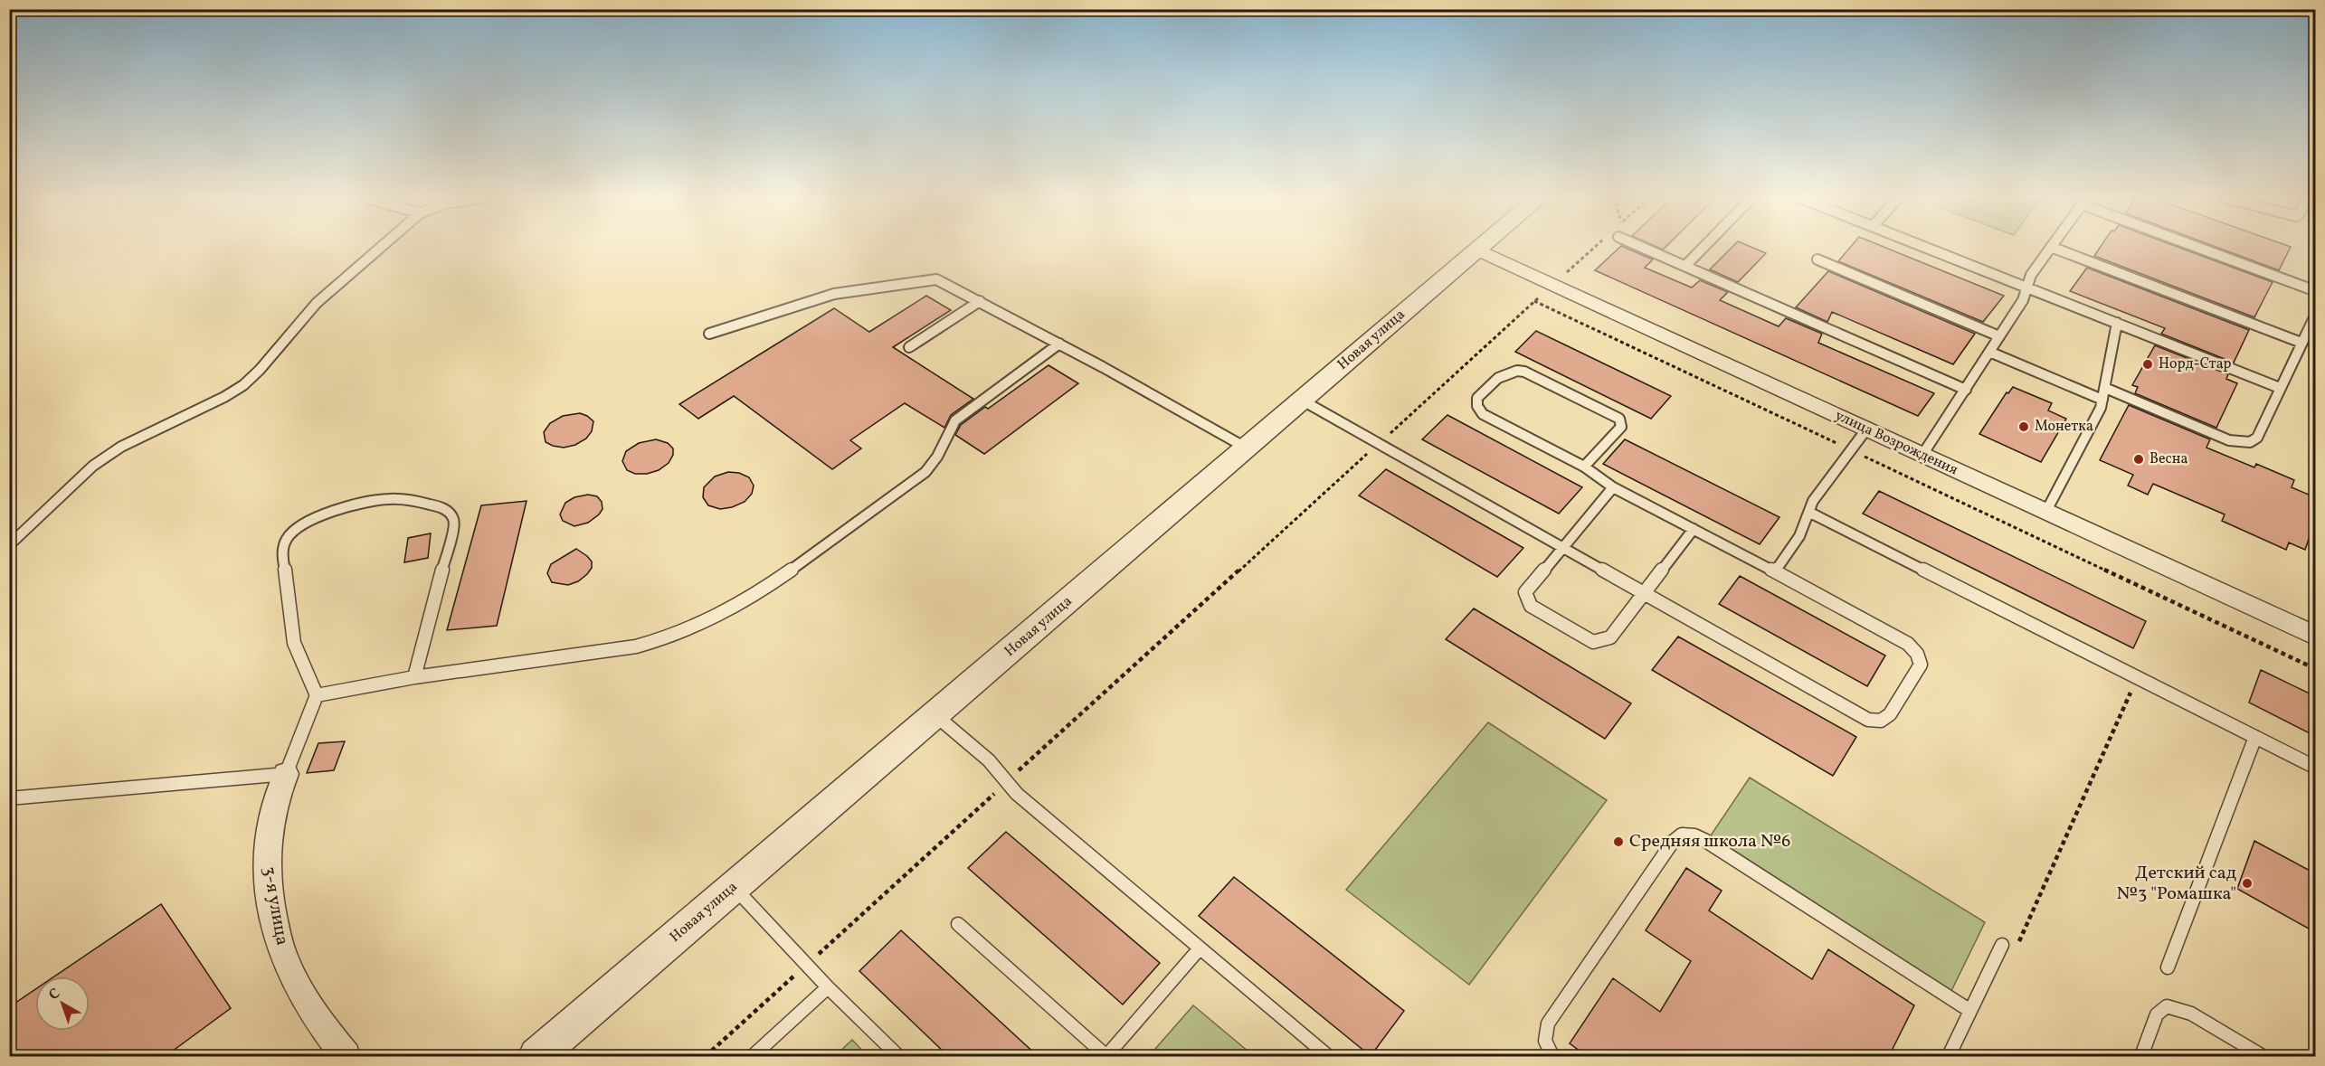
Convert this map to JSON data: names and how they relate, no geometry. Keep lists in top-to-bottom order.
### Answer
{
  "streets": {
    "street": ["Новая улица", "улица Возрождения", "3-я улица"]
  },
  "crossings": [
    ["Новая улица", "улица Возрождения"]
  ],
  "places": [
    "Норд-Стар",
    "Монетка",
    "Весна",
    "Средняя школа №6",
    "Детский сад №3 \"Ромашка\""
  ],
  "north": "top left"
}
